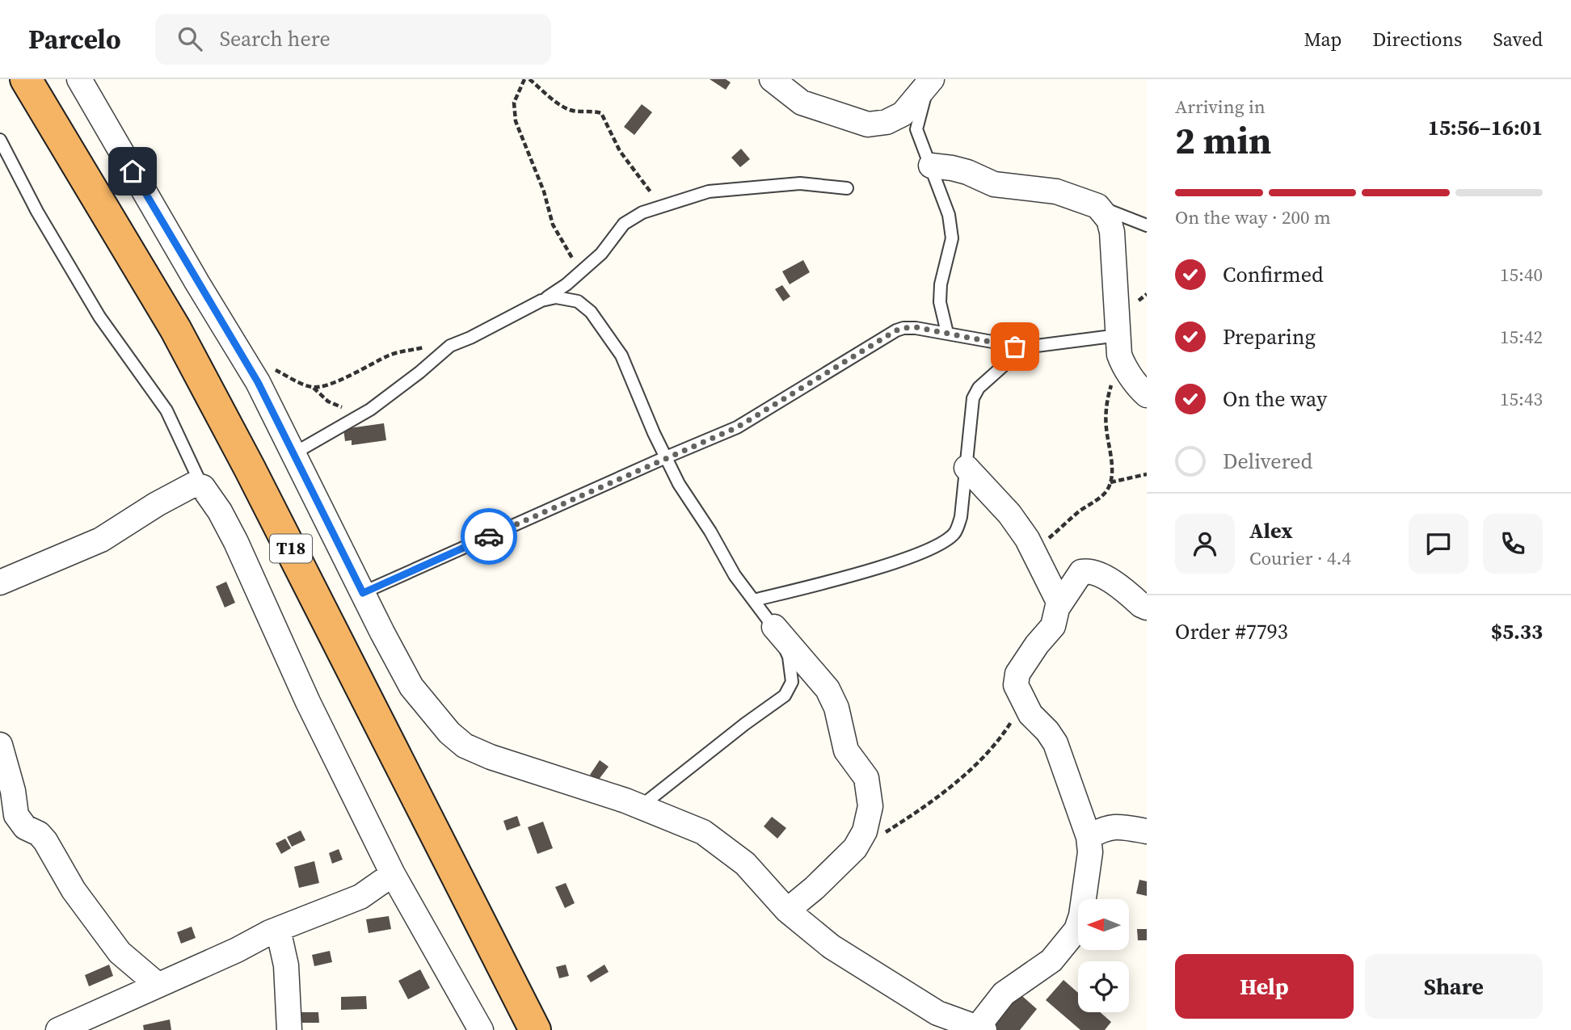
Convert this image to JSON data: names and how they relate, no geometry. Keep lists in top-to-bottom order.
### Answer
{
  "streets": {
    "highway": ["T18"]
  },
  "north": "left",
  "page": {
    "header": "Parcelo",
    "search": "Search here",
    "nav": ["Map", "Directions", "Saved"],
    "heading": ["2 min", "Arriving in", "15:56–16:01"],
    "panel": [
      "Alex",
      "Courier · 4.4",
      "Order #7793",
      "$5.33"
    ],
    "bar": "On the way · 200 m",
    "list": [
      ["Confirmed", "15:40"],
      ["Preparing", "15:42"],
      ["On the way", "15:43"],
      "Delivered"
    ],
    "buttons": ["Help", "Share"]
  }
}
